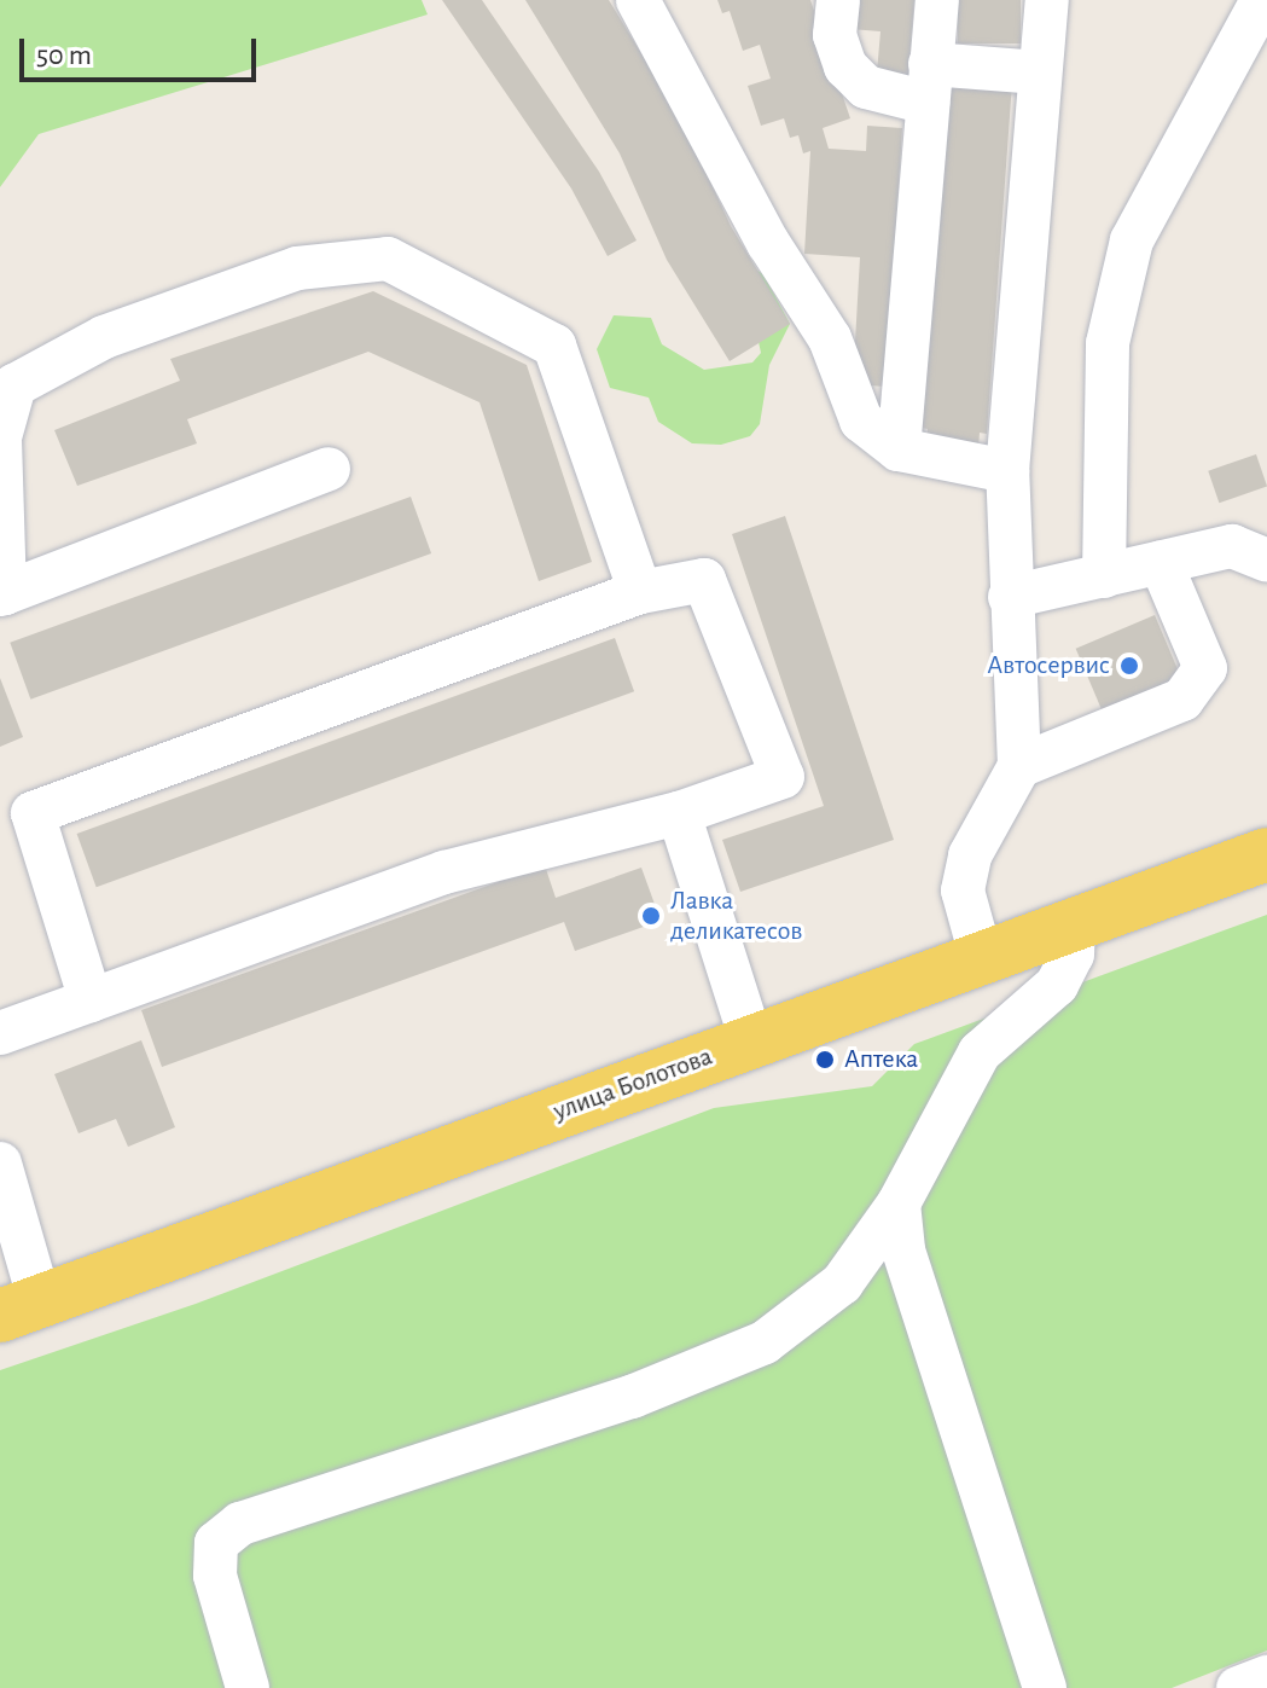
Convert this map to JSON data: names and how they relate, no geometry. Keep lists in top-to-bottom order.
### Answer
{
  "streets": {
    "main road": ["улица Болотова"]
  },
  "places": ["Автосервис", "Лавка деликатесов", "Аптека"],
  "scale_bar": "50 m"
}
